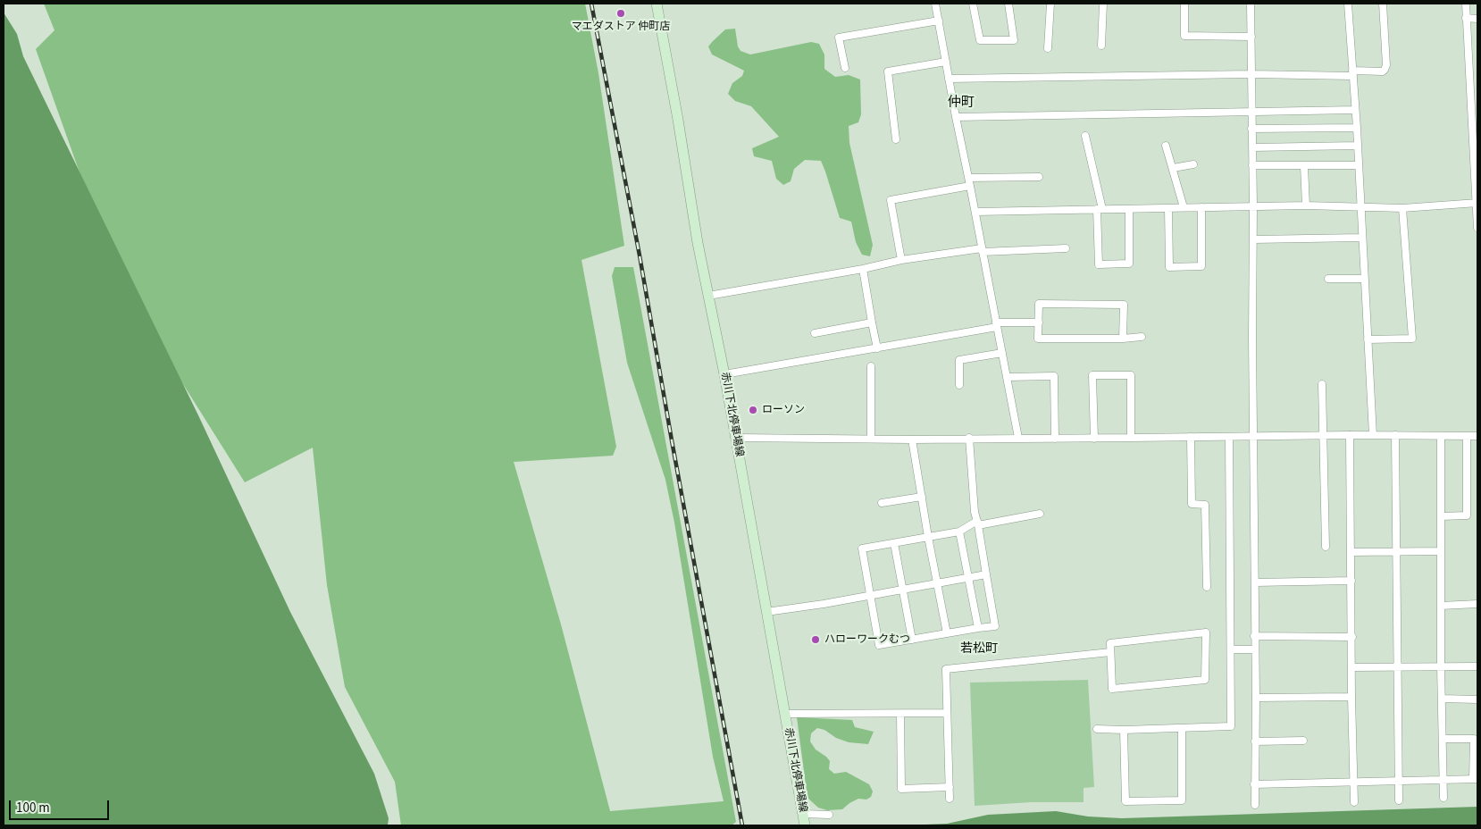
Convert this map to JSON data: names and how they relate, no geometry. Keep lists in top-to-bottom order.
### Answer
{
  "streets": {
    "main road": ["赤川下北停車場線"]
  },
  "districts": ["仲町", "若松町"],
  "places": ["マエダストア 仲町店", "ローソン", "ハローワークむつ"],
  "scale_bar": "100 m"
}
